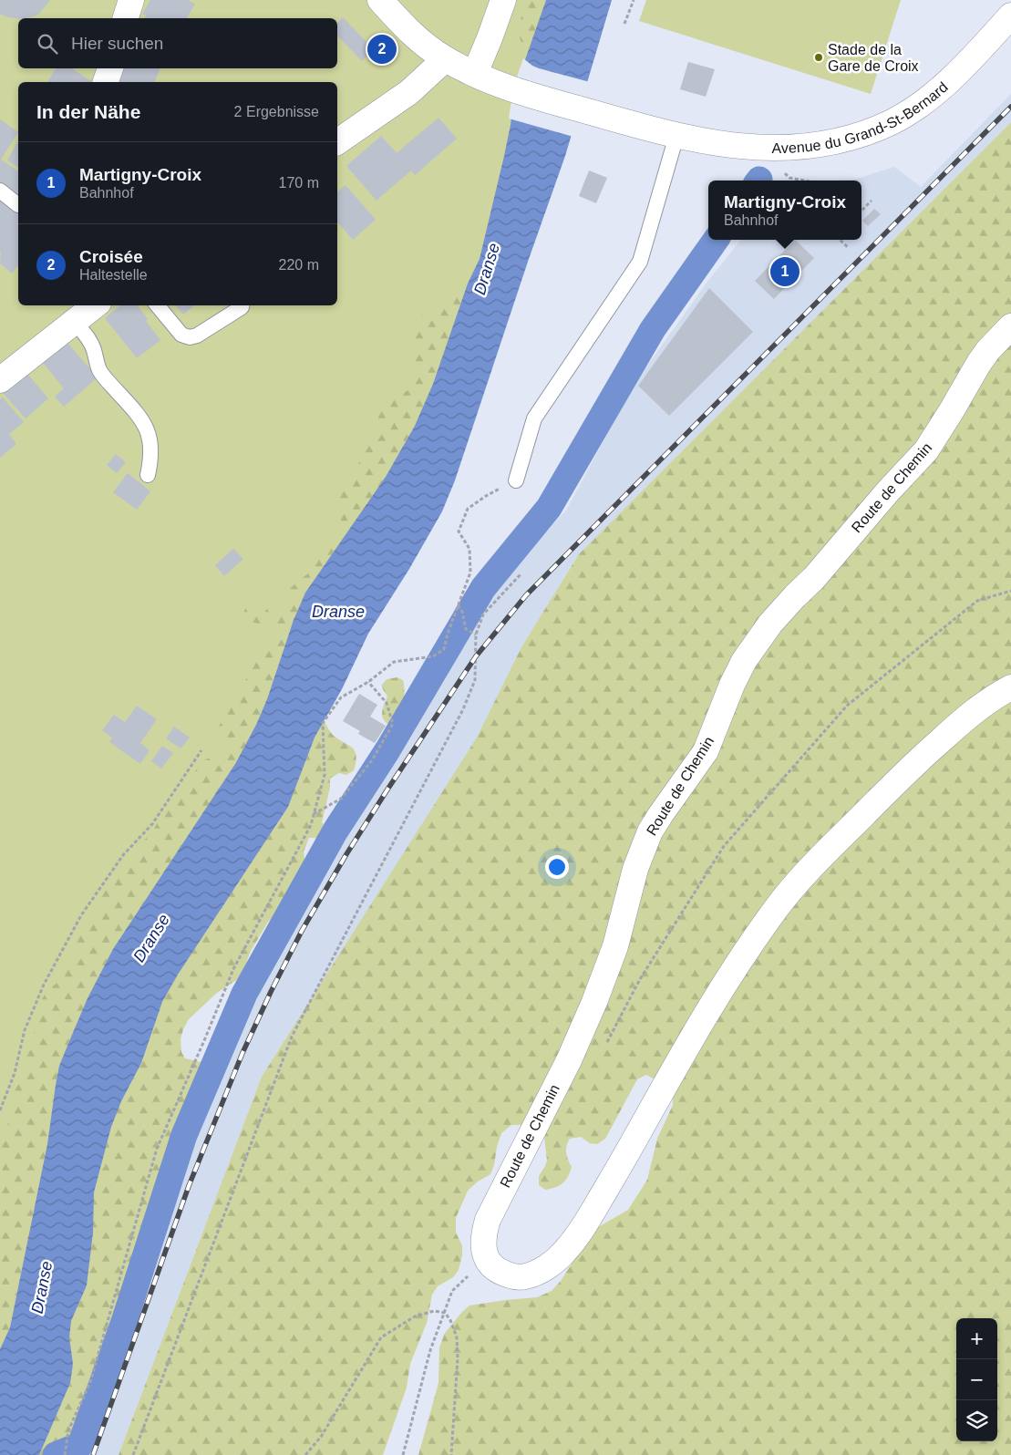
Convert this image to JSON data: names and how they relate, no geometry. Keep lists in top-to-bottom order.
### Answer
{
  "streets": {
    "street": ["Avenue du Grand-St-Bernard", "Route de Chemin"]
  },
  "water": ["Dranse"],
  "places": ["Stade de la Gare de Croix"],
  "page": {
    "search": "Hier suchen",
    "pins": ["2", "1"],
    "heading": ["In der Nähe", "2 Ergebnisse"],
    "list": [
      {
        "mark": "1",
        "name": "Martigny-Croix",
        "note": "Bahnhof",
        "value": "170 m"
      },
      {
        "mark": "2",
        "name": "Croisée",
        "note": "Haltestelle",
        "value": "220 m"
      }
    ],
    "popup": ["Martigny-Croix", "Bahnhof"],
    "map_buttons": ["+", "−"]
  }
}
